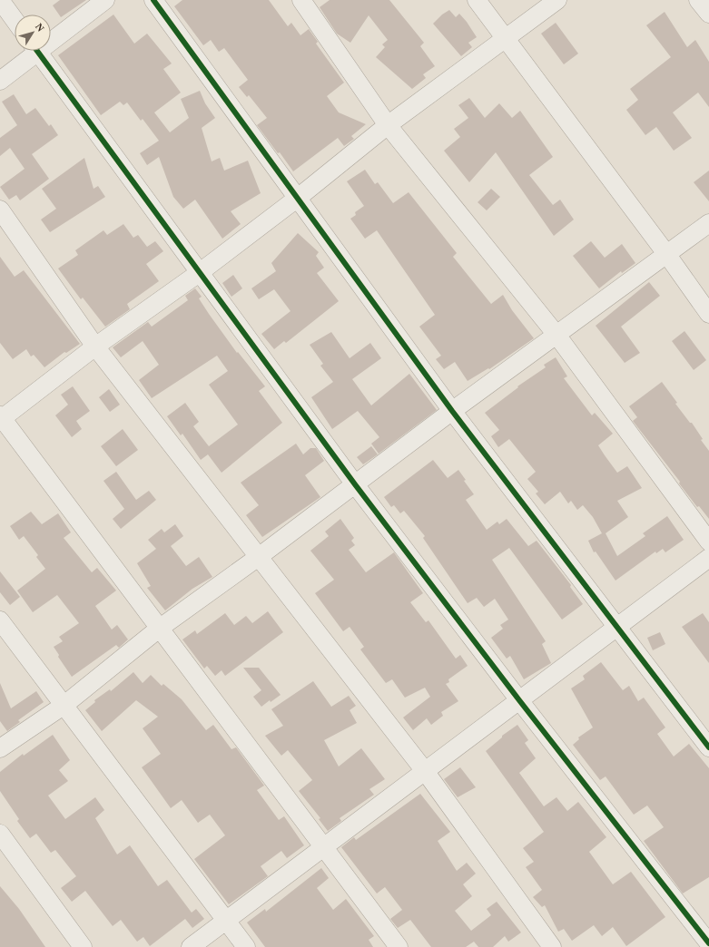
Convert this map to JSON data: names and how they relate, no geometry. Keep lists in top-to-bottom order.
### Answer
{
  "north": "top right"
}
